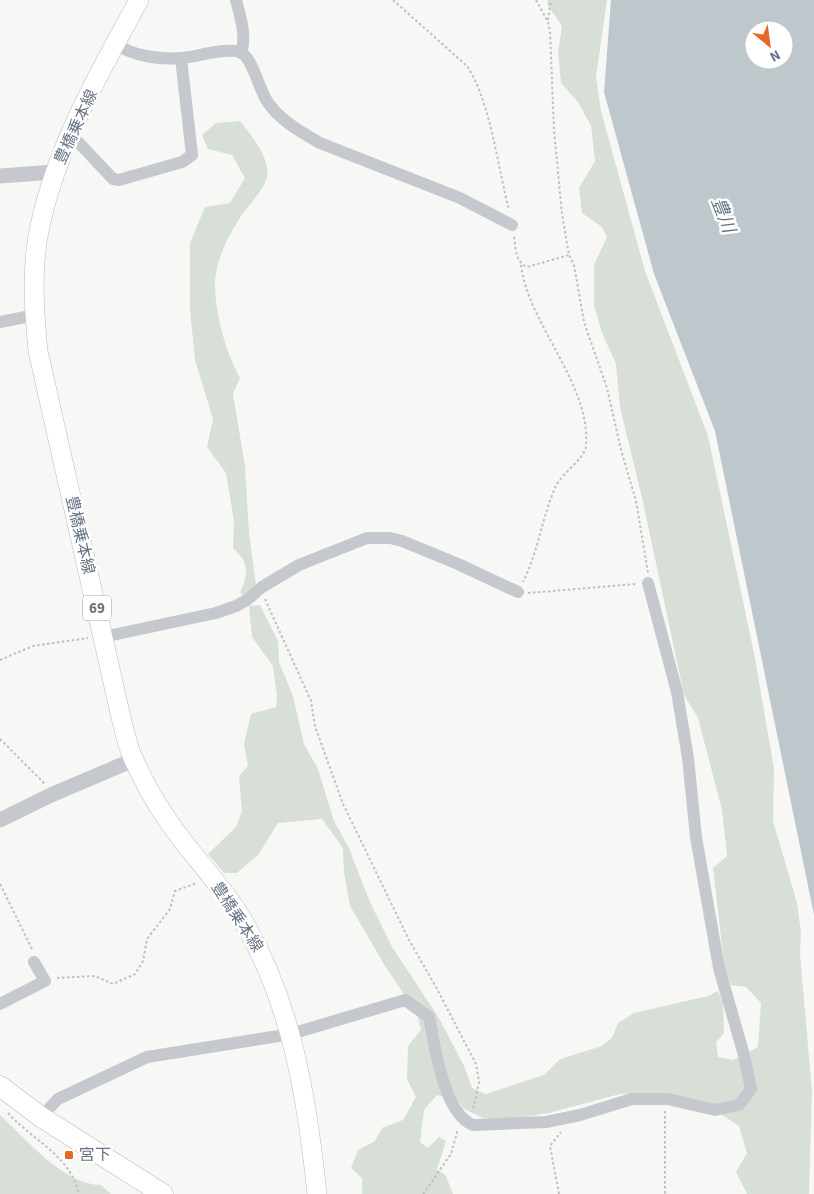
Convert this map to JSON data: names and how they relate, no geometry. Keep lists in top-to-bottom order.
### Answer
{
  "streets": {
    "main road": ["豊橋乗本線", "69"]
  },
  "water": ["豊川"],
  "places": {
    "transit": ["宮下"]
  },
  "north": "bottom right"
}
